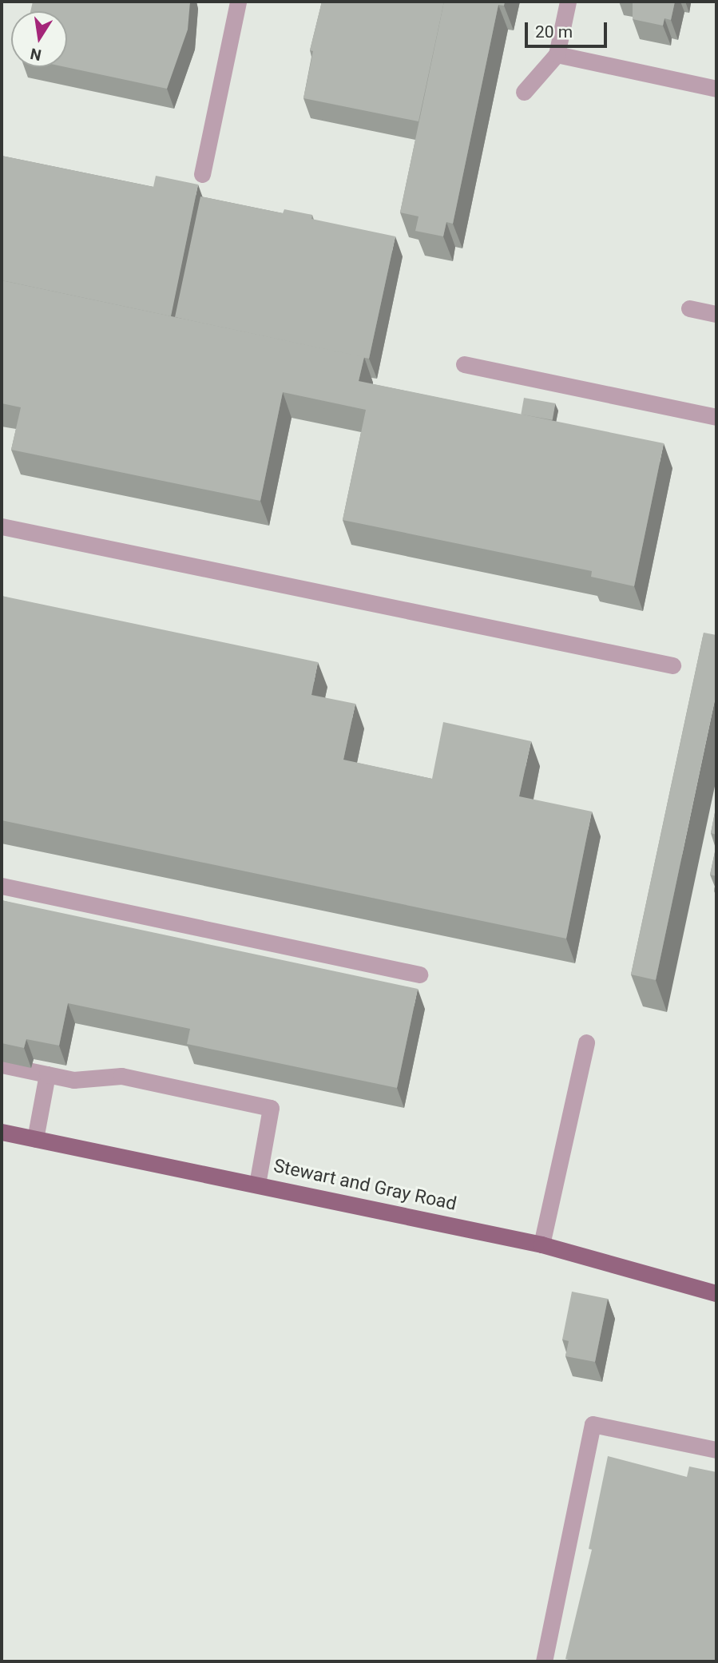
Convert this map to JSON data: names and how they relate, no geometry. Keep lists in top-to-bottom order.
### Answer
{
  "streets": {
    "main road": ["Stewart and Gray Road"]
  },
  "scale_bar": "20 m",
  "north": "bottom"
}
